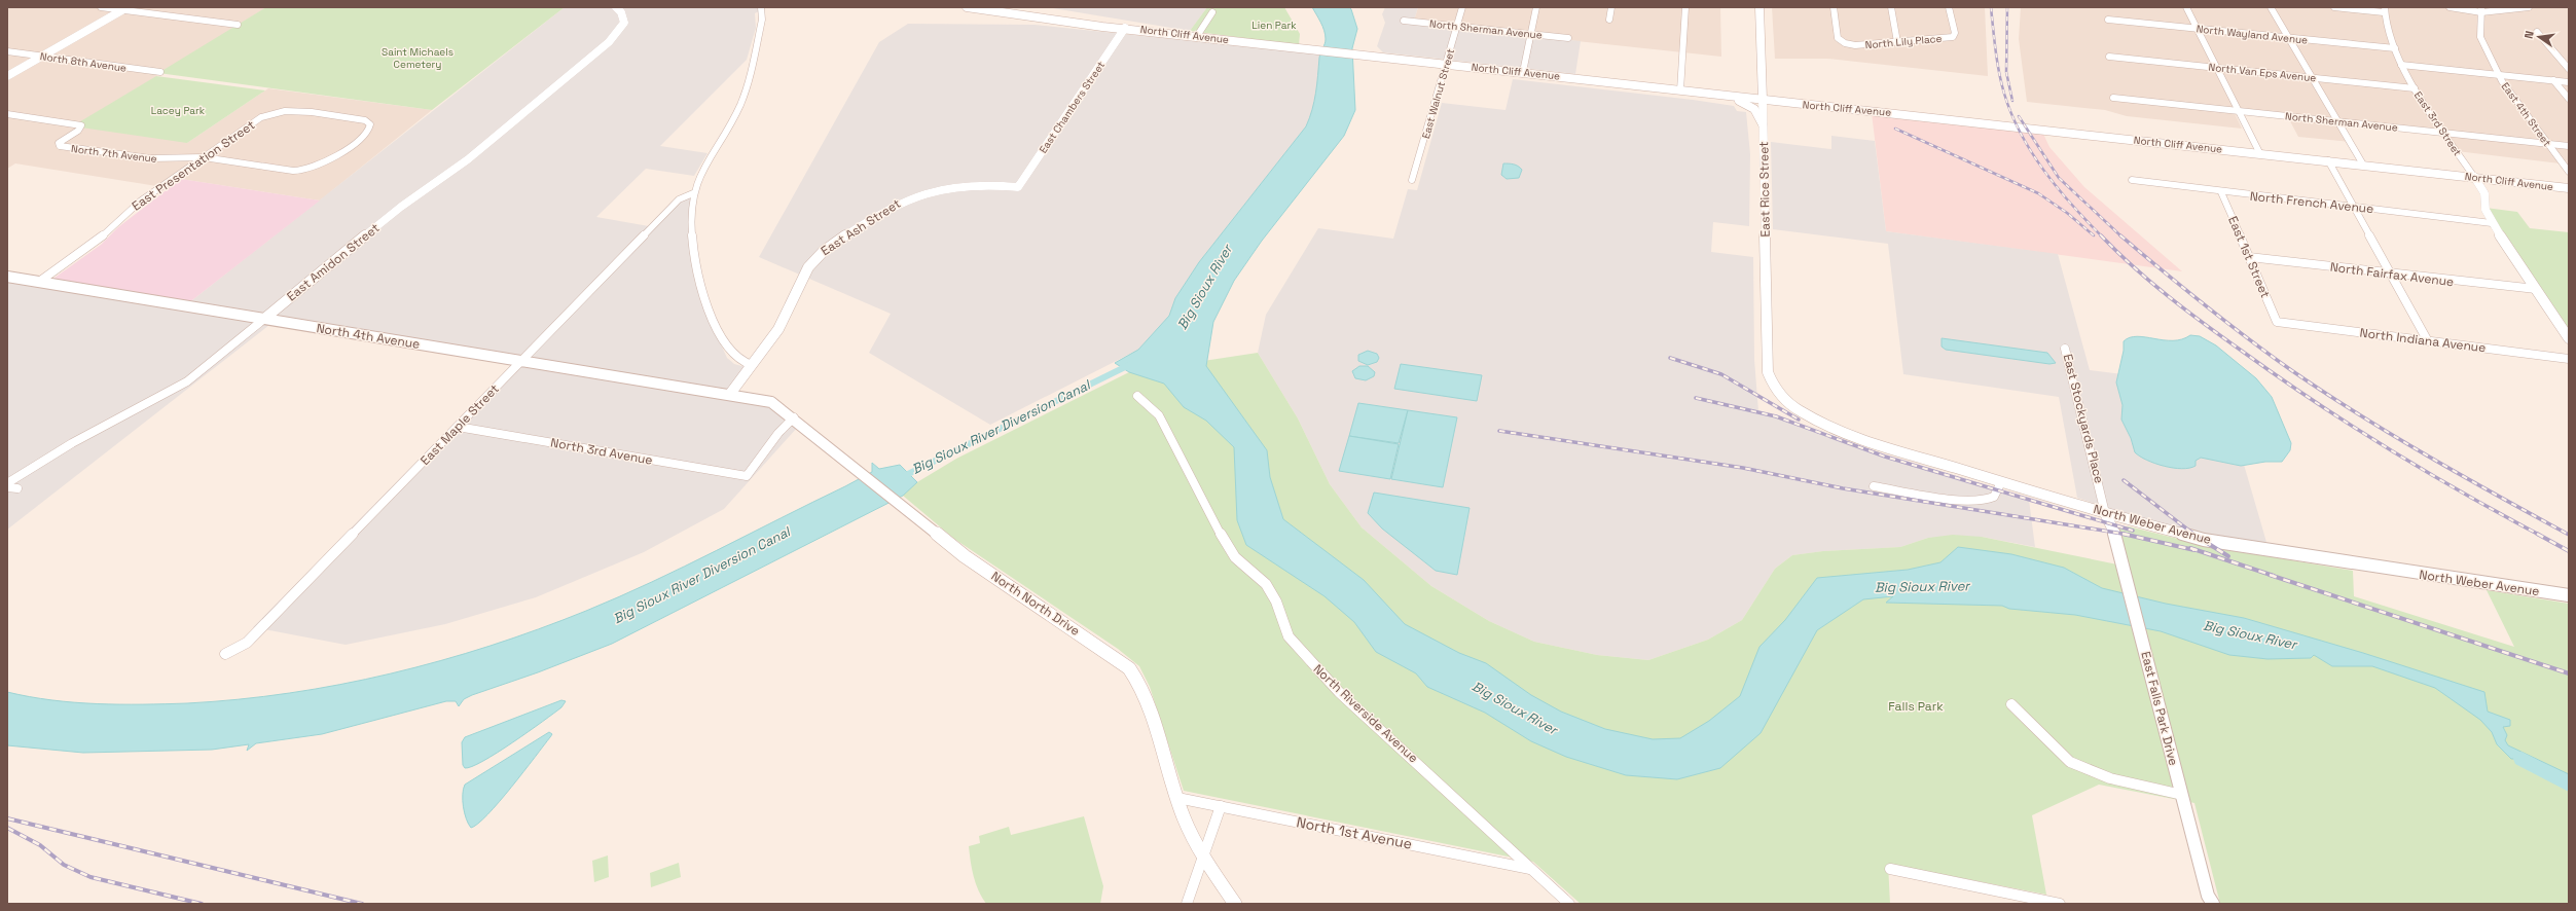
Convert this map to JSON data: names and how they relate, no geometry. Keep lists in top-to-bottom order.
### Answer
{
  "streets": {
    "main road": [
      "North Cliff Avenue",
      "East Rice Street",
      "North 4th Avenue",
      "North North Drive"
    ],
    "street": [
      "North Sherman Avenue",
      "North Wayland Avenue",
      "North Lily Place",
      "North 8th Avenue",
      "North Van Eps Avenue",
      "East Walnut Street",
      "East Chambers Street",
      "East 4th Street",
      "East 3rd Street",
      "North 7th Avenue",
      "East Presentation Street",
      "North French Avenue",
      "East Ash Street",
      "East 1st Street",
      "East Amidon Street",
      "North Fairfax Avenue",
      "North Indiana Avenue",
      "East Stockyards Place",
      "East Maple Street",
      "North 3rd Avenue",
      "North Weber Avenue",
      "East Falls Park Drive",
      "North Riverside Avenue",
      "North 1st Avenue"
    ]
  },
  "crossings": [
    ["North Sherman Avenue", "East Walnut Street"],
    ["North Sherman Avenue", "East 4th Street"],
    ["North Sherman Avenue", "East 3rd Street"],
    ["North Cliff Avenue", "East Walnut Street"],
    ["North Cliff Avenue", "East Chambers Street"],
    ["North Cliff Avenue", "East 3rd Street"],
    ["North Cliff Avenue", "East Rice Street"],
    ["North Wayland Avenue", "East 3rd Street"],
    ["North Van Eps Avenue", "East 3rd Street"],
    ["East Chambers Street", "East Ash Street"],
    ["East 3rd Street", "North French Avenue"],
    ["East 3rd Street", "North Fairfax Avenue"],
    ["North 7th Avenue", "East Presentation Street"],
    ["East Presentation Street", "North 4th Avenue"],
    ["East Rice Street", "North Weber Avenue"],
    ["North French Avenue", "East 1st Street"],
    ["East Ash Street", "North 4th Avenue"],
    ["East Ash Street", "North North Drive"],
    ["East 1st Street", "North Fairfax Avenue"],
    ["East 1st Street", "North Indiana Avenue"],
    ["East Amidon Street", "North 4th Avenue"],
    ["North 4th Avenue", "East Maple Street"],
    ["North 4th Avenue", "North North Drive"],
    ["East Stockyards Place", "North Weber Avenue"],
    ["East Stockyards Place", "East Falls Park Drive"],
    ["East Maple Street", "North 3rd Avenue"],
    ["North 3rd Avenue", "North North Drive"],
    ["North Weber Avenue", "East Falls Park Drive"],
    ["North North Drive", "North 1st Avenue"],
    ["North Riverside Avenue", "North 1st Avenue"]
  ],
  "water": ["Big Sioux River", "Big Sioux River Diversion Canal"],
  "parks": [
    "Lien Park",
    "Saint Michaels Cemetery",
    "Lacey Park",
    "Falls Park"
  ],
  "north": "left"
}
